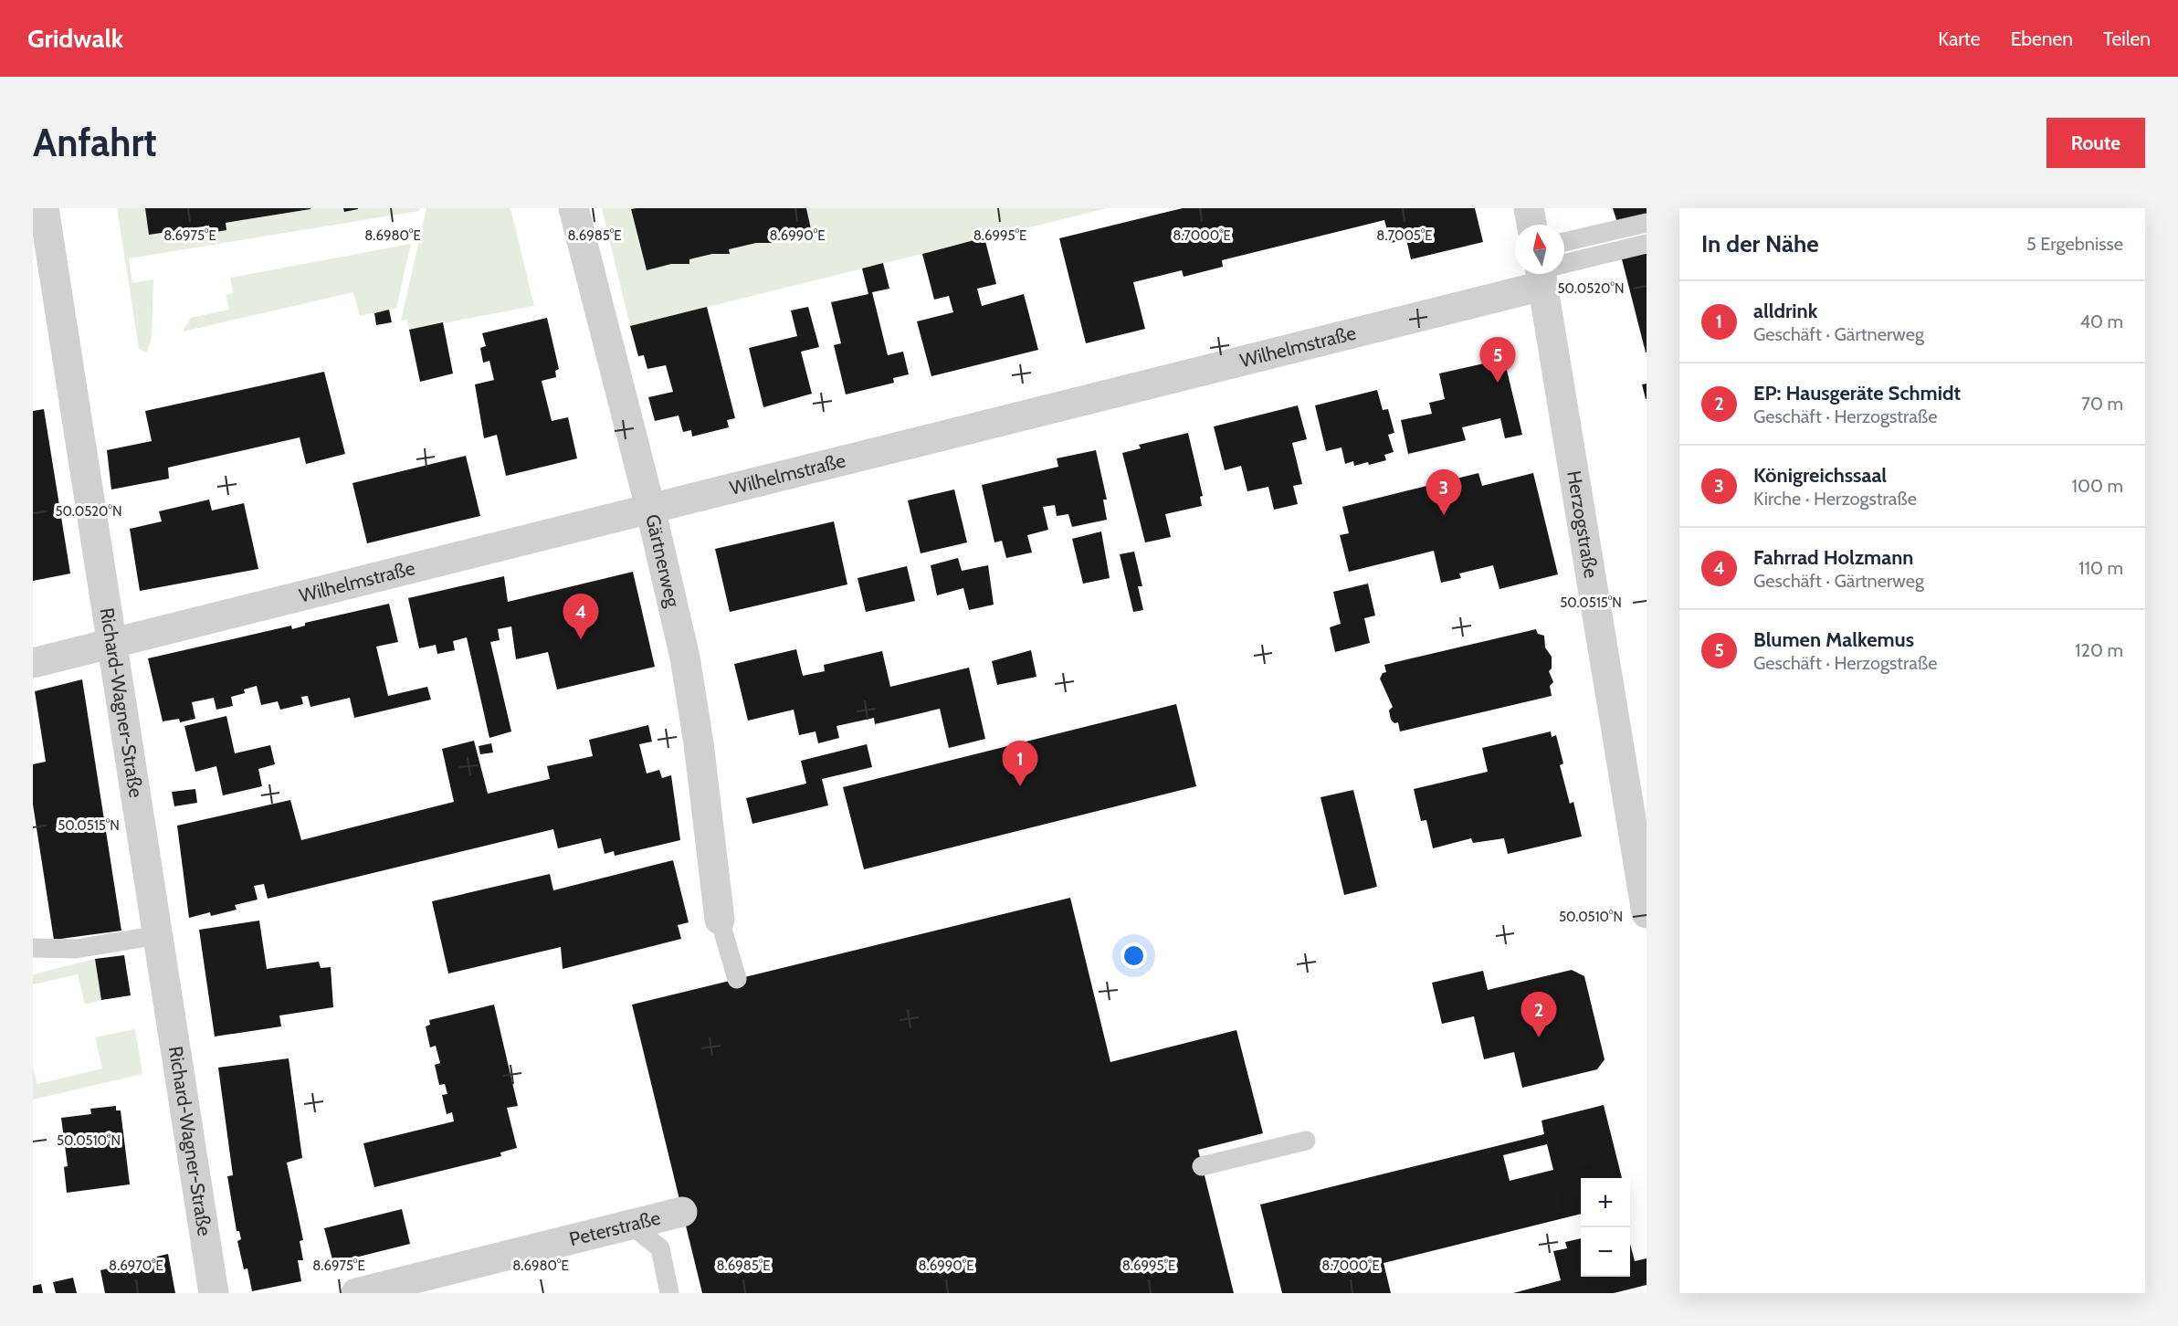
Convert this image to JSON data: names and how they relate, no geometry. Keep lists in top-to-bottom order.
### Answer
{
  "streets": {
    "street": [
      "Wilhelmstraße",
      "Herzogstraße",
      "Gärtnerweg",
      "Richard-Wagner-Straße",
      "Peterstraße"
    ]
  },
  "crossings": [
    ["Wilhelmstraße", "Herzogstraße"],
    ["Wilhelmstraße", "Gärtnerweg"],
    ["Wilhelmstraße", "Richard-Wagner-Straße"]
  ],
  "north": "top",
  "page": {
    "header": "Gridwalk",
    "nav": ["Karte", "Ebenen", "Teilen"],
    "buttons": "Route",
    "title": "Anfahrt",
    "heading": ["In der Nähe", "5 Ergebnisse"],
    "list": [
      {
        "mark": "1",
        "name": "alldrink",
        "note": "Geschäft · Gärtnerweg",
        "value": "40 m"
      },
      {
        "mark": "2",
        "name": "EP: Hausgeräte Schmidt",
        "note": "Geschäft · Herzogstraße",
        "value": "70 m"
      },
      {
        "mark": "3",
        "name": "Königreichssaal",
        "note": "Kirche · Herzogstraße",
        "value": "100 m"
      },
      {
        "mark": "4",
        "name": "Fahrrad Holzmann",
        "note": "Geschäft · Gärtnerweg",
        "value": "110 m"
      },
      {
        "mark": "5",
        "name": "Blumen Malkemus",
        "note": "Geschäft · Herzogstraße",
        "value": "120 m"
      }
    ],
    "pins": [
      "5",
      "3",
      "4",
      "1",
      "2"
    ],
    "map_buttons": ["+", "−"]
  },
  "coordinates": [
    "8.6975°E",
    "8.6980°E",
    "8.6985°E",
    "8.6990°E",
    "8.6995°E",
    "8.7000°E",
    "8.7005°E",
    "50.0520°N",
    "50.0515°N",
    "50.0510°N",
    "8.6970°E"
  ]
}
